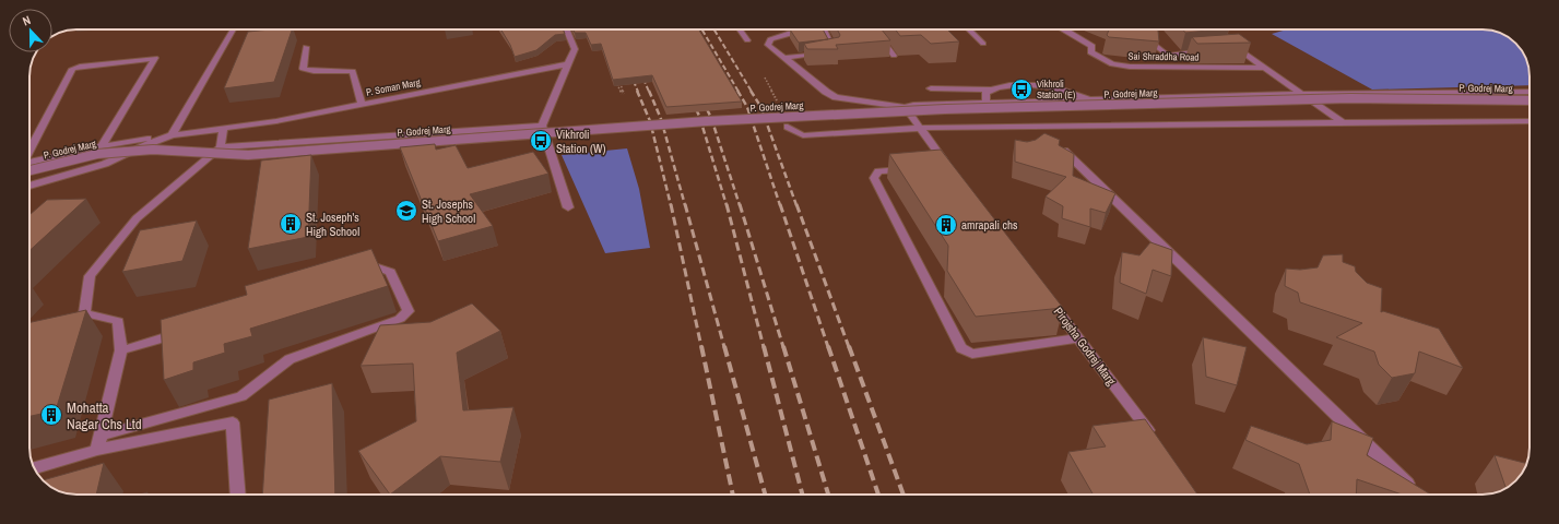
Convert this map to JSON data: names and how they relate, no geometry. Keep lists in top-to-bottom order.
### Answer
{
  "streets": {
    "street": [
      "Sai Shraddha Road",
      "P. Soman Marg",
      "P. Godrej Marg",
      "Pirojsha Godrej Marg"
    ]
  },
  "places": {
    "bus stop": ["Vikhroli Station (E)", "Vikhroli Station (W)"],
    "school or university": ["St. Josephs High School"],
    "building": ["St. Joseph's High School", "amrapali chs", "Mohatta Nagar Chs Ltd"]
  },
  "north": "top"
}
